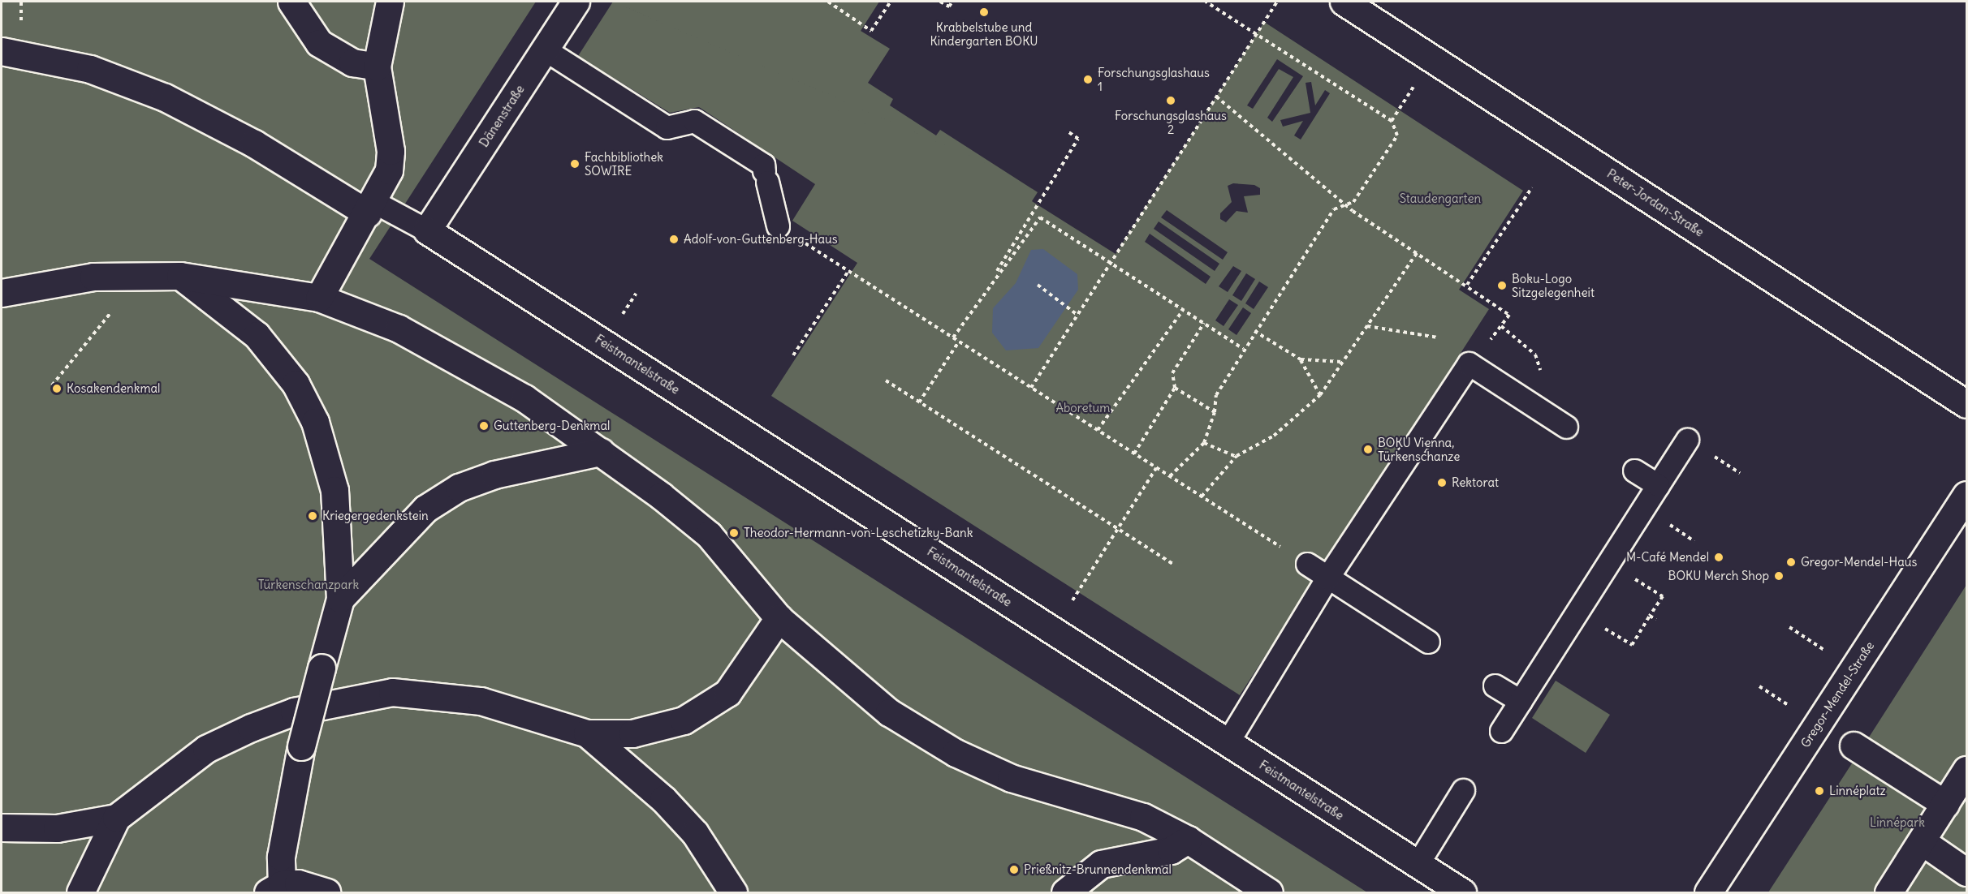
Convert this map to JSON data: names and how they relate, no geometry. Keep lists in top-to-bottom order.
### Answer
{
  "streets": {
    "street": [
      "Dänenstraße",
      "Peter-Jordan-Straße",
      "Feistmantelstraße",
      "Gregor-Mendel-Straße"
    ]
  },
  "crossings": [
    ["Dänenstraße", "Feistmantelstraße"]
  ],
  "parks": [
    "Staudengarten",
    "Aboretum",
    "Türkenschanzpark",
    "Linnépark"
  ],
  "places": [
    "Krabbelstube und Kindergarten BOKU",
    "Forschungsglashaus 1",
    "Forschungsglashaus 2",
    "Fachbibliothek SOWIRE",
    "Adolf-von-Guttenberg-Haus",
    "Boku-Logo Sitzgelegenheit",
    "Kosakendenkmal",
    "Guttenberg-Denkmal",
    "BOKU Vienna, Türkenschanze",
    "Rektorat",
    "Kriegergedenkstein",
    "Theodor-Hermann-von-Leschetizky-Bank",
    "M-Café Mendel",
    "Gregor-Mendel-Haus",
    "BOKU Merch Shop",
    "Linnéplatz",
    "Prießnitz-Brunnendenkmal"
  ]
}
